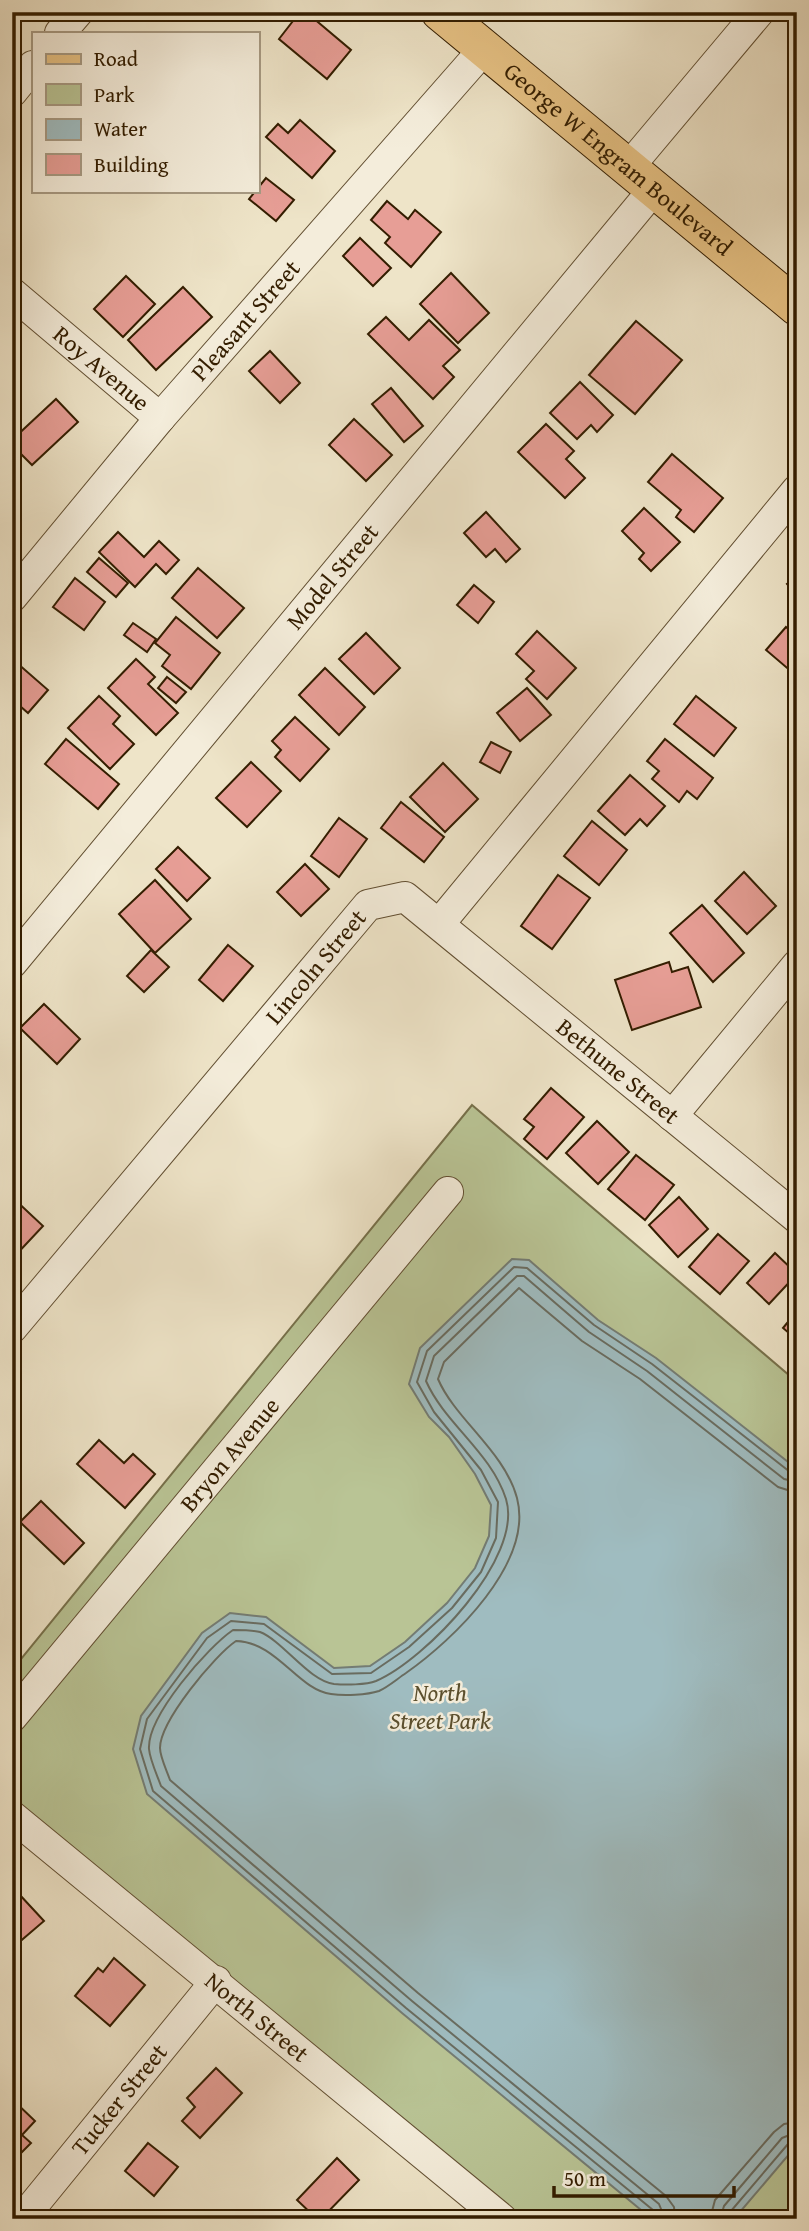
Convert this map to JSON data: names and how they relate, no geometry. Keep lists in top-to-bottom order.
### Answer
{
  "streets": {
    "main road": ["George W Engram Boulevard"],
    "street": [
      "Pleasant Street",
      "Roy Avenue",
      "Model Street",
      "Lincoln Street",
      "Bethune Street",
      "Bryon Avenue",
      "North Street",
      "Tucker Street"
    ]
  },
  "crossings": [
    ["George W Engram Boulevard", "Pleasant Street"],
    ["George W Engram Boulevard", "Model Street"],
    ["Pleasant Street", "Roy Avenue"],
    ["Lincoln Street", "Bethune Street"],
    ["North Street", "Tucker Street"]
  ],
  "parks": ["North Street Park"],
  "legend": [
    "Road",
    "Park",
    "Water",
    "Building"
  ],
  "scale_bar": "50 m"
}
